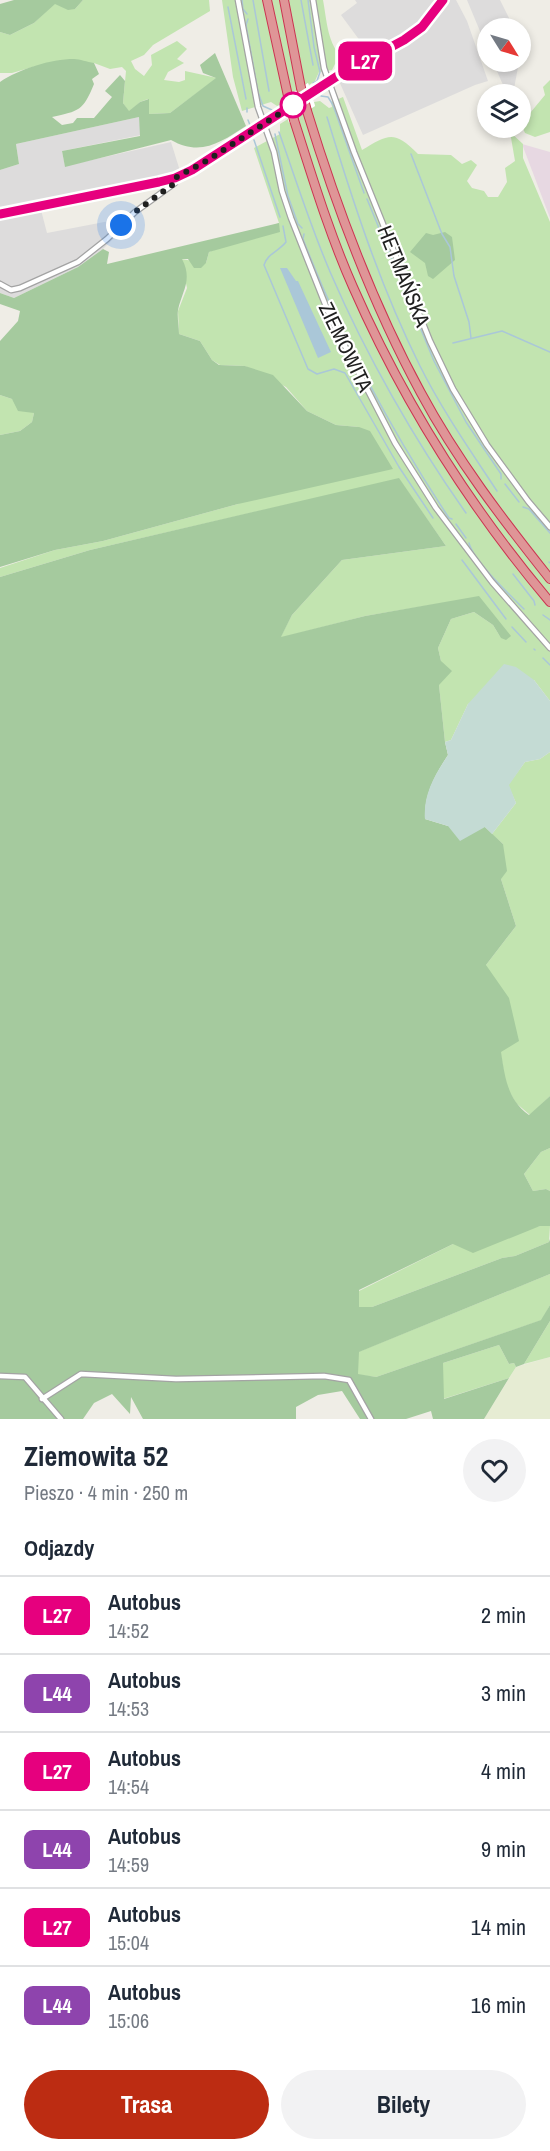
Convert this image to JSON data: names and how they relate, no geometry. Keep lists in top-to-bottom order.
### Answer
{
  "streets": {
    "street": ["HETMAŃSKA", "ZIEMOWITA"]
  },
  "lines": ["bus line L27"],
  "north": "bottom right",
  "page": {
    "on_map": "L27",
    "heading": [
      ["Ziemowita 52", "Pieszo · 4 min · 250 m"],
      "Odjazdy"
    ],
    "list": [
      {
        "mark": "L27",
        "name": "Autobus",
        "note": "14:52",
        "value": "2 min"
      },
      {
        "mark": "L44",
        "name": "Autobus",
        "note": "14:53",
        "value": "3 min"
      },
      {
        "mark": "L27",
        "name": "Autobus",
        "note": "14:54",
        "value": "4 min"
      },
      {
        "mark": "L44",
        "name": "Autobus",
        "note": "14:59",
        "value": "9 min"
      },
      {
        "mark": "L27",
        "name": "Autobus",
        "note": "15:04",
        "value": "14 min"
      },
      {
        "mark": "L44",
        "name": "Autobus",
        "note": "15:06",
        "value": "16 min"
      }
    ],
    "buttons": ["Trasa", "Bilety"]
  }
}
